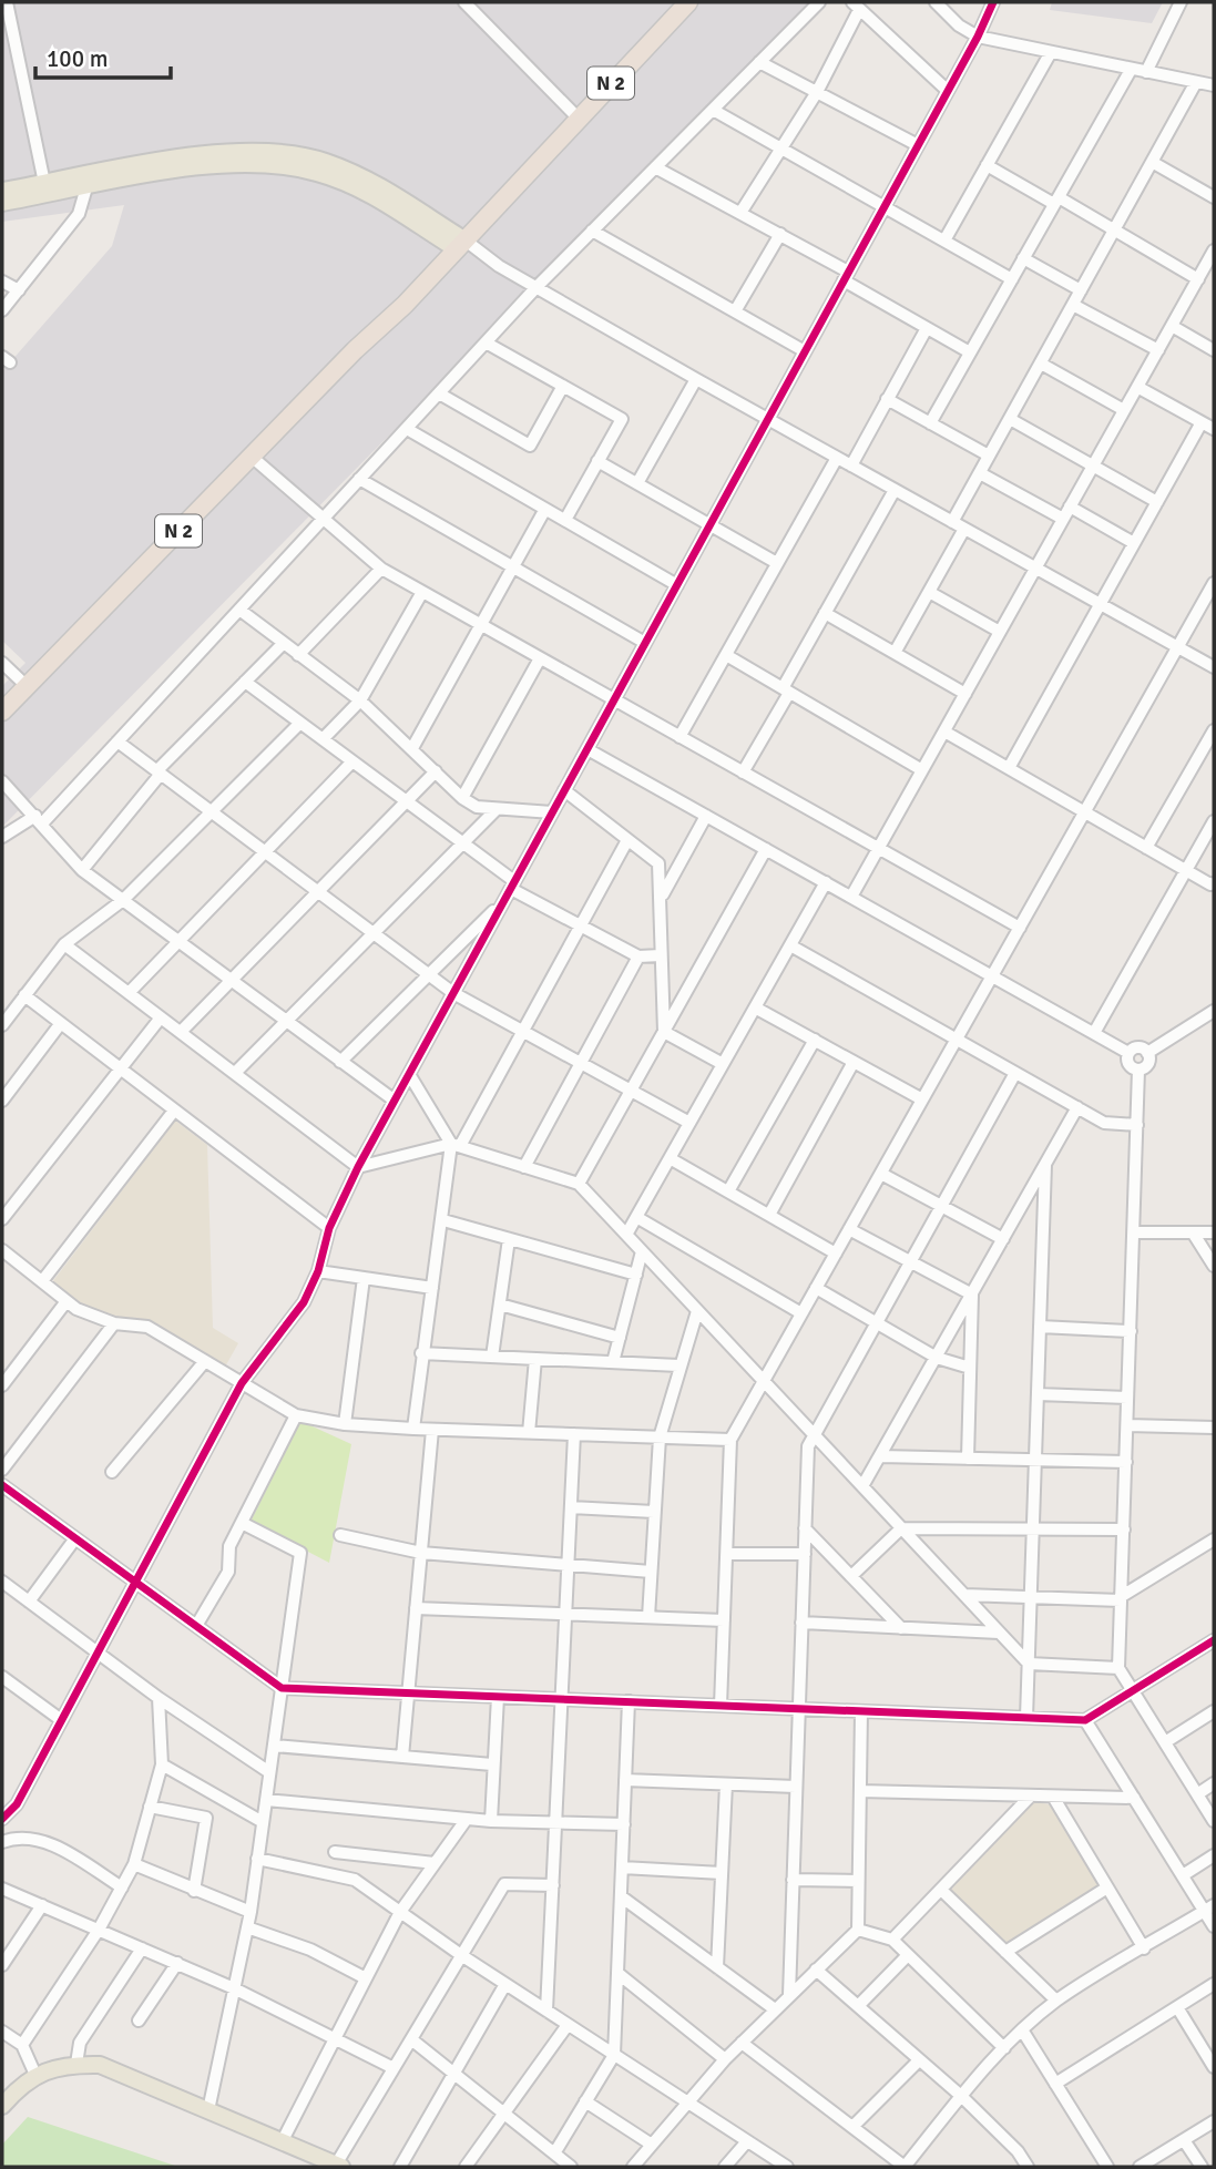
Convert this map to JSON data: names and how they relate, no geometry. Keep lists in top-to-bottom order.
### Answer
{
  "streets": {
    "highway": ["N 2"]
  },
  "scale_bar": "100 m"
}
